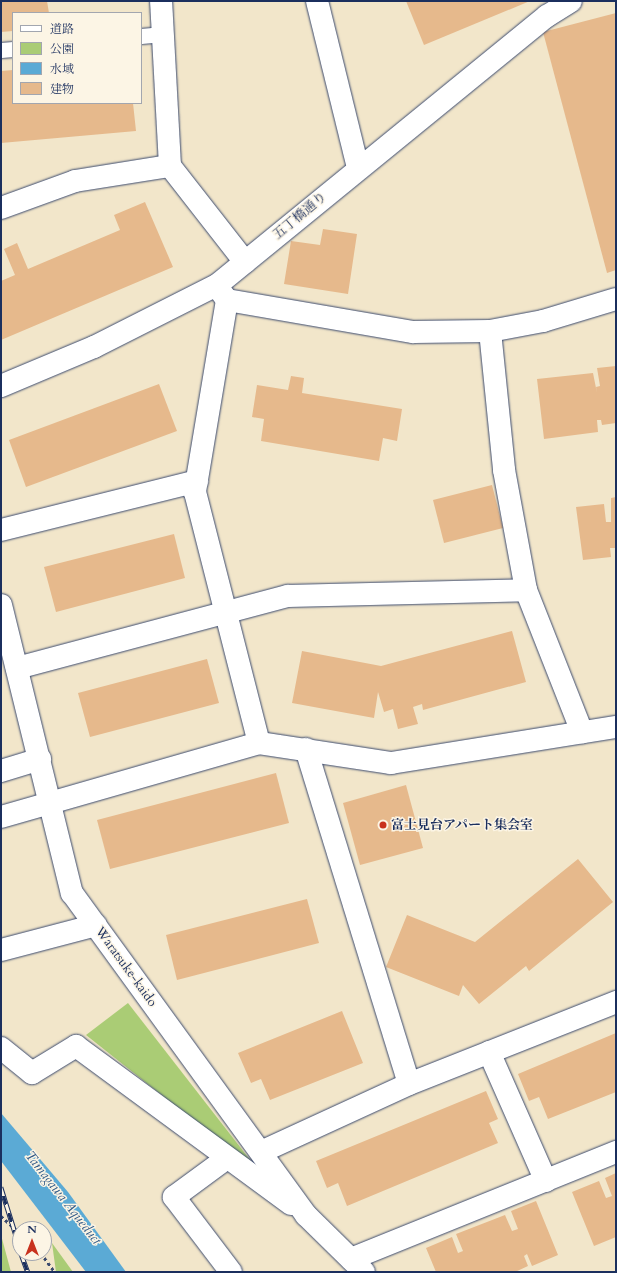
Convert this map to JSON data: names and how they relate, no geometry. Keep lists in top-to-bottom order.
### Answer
{
  "streets": {
    "street": ["五丁橋通り", "Waratsuke-kaido"]
  },
  "water": ["Tamagawa Aqueduct"],
  "places": ["富士見台アパート集会室"],
  "legend": [
    "道路",
    "公園",
    "水域",
    "建物"
  ],
  "north": "top"
}
